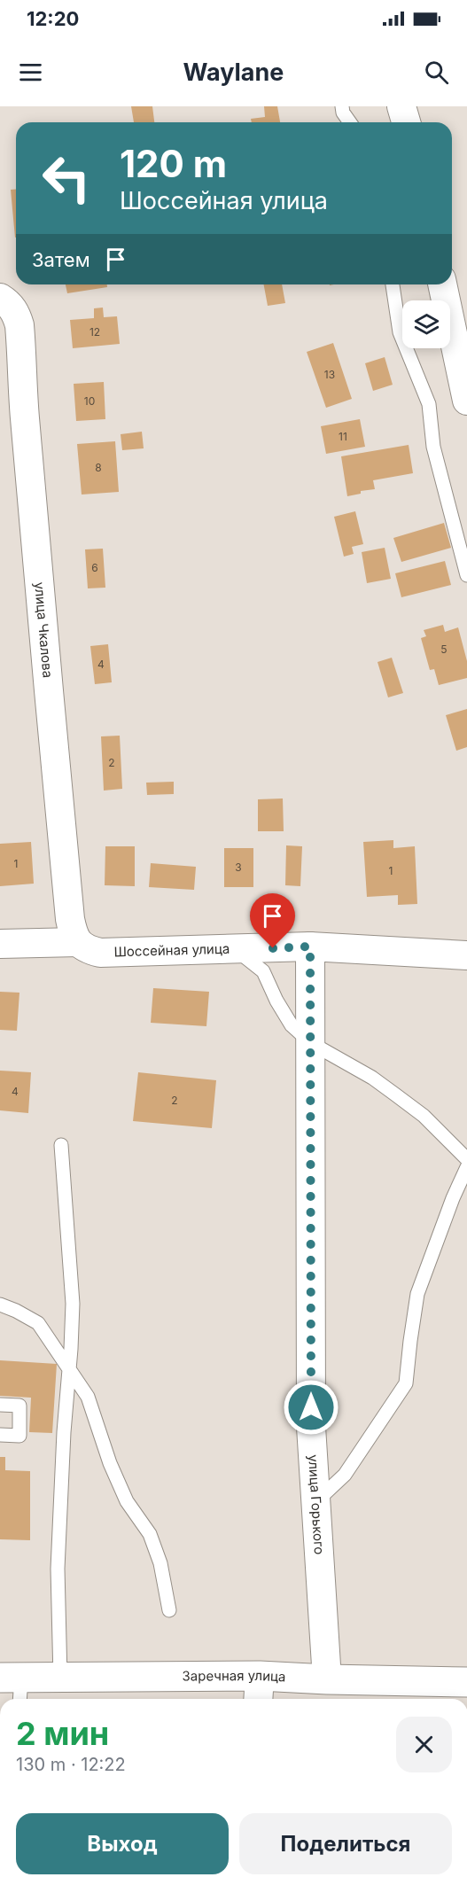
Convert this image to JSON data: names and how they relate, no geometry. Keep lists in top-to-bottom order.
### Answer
{
  "streets": {
    "street": [
      "улица Чкалова",
      "Шоссейная улица",
      "улица Горького",
      "Заречная улица"
    ]
  },
  "crossings": [
    ["улица Чкалова", "Шоссейная улица"],
    ["Шоссейная улица", "улица Горького"],
    ["улица Горького", "Заречная улица"]
  ],
  "house_numbers": [
    "12",
    "13",
    "10",
    "11",
    "8",
    "6",
    "5",
    "4",
    "2",
    "1",
    "3",
    "1",
    "4",
    "2"
  ],
  "page": {
    "status": "12:20",
    "header": "Waylane",
    "turn": ["120 m", "Шоссейная улица"],
    "then": "Затем",
    "heading": ["2 мин", "130 m · 12:22"],
    "buttons": ["Выход", "Поделиться"]
  }
}
